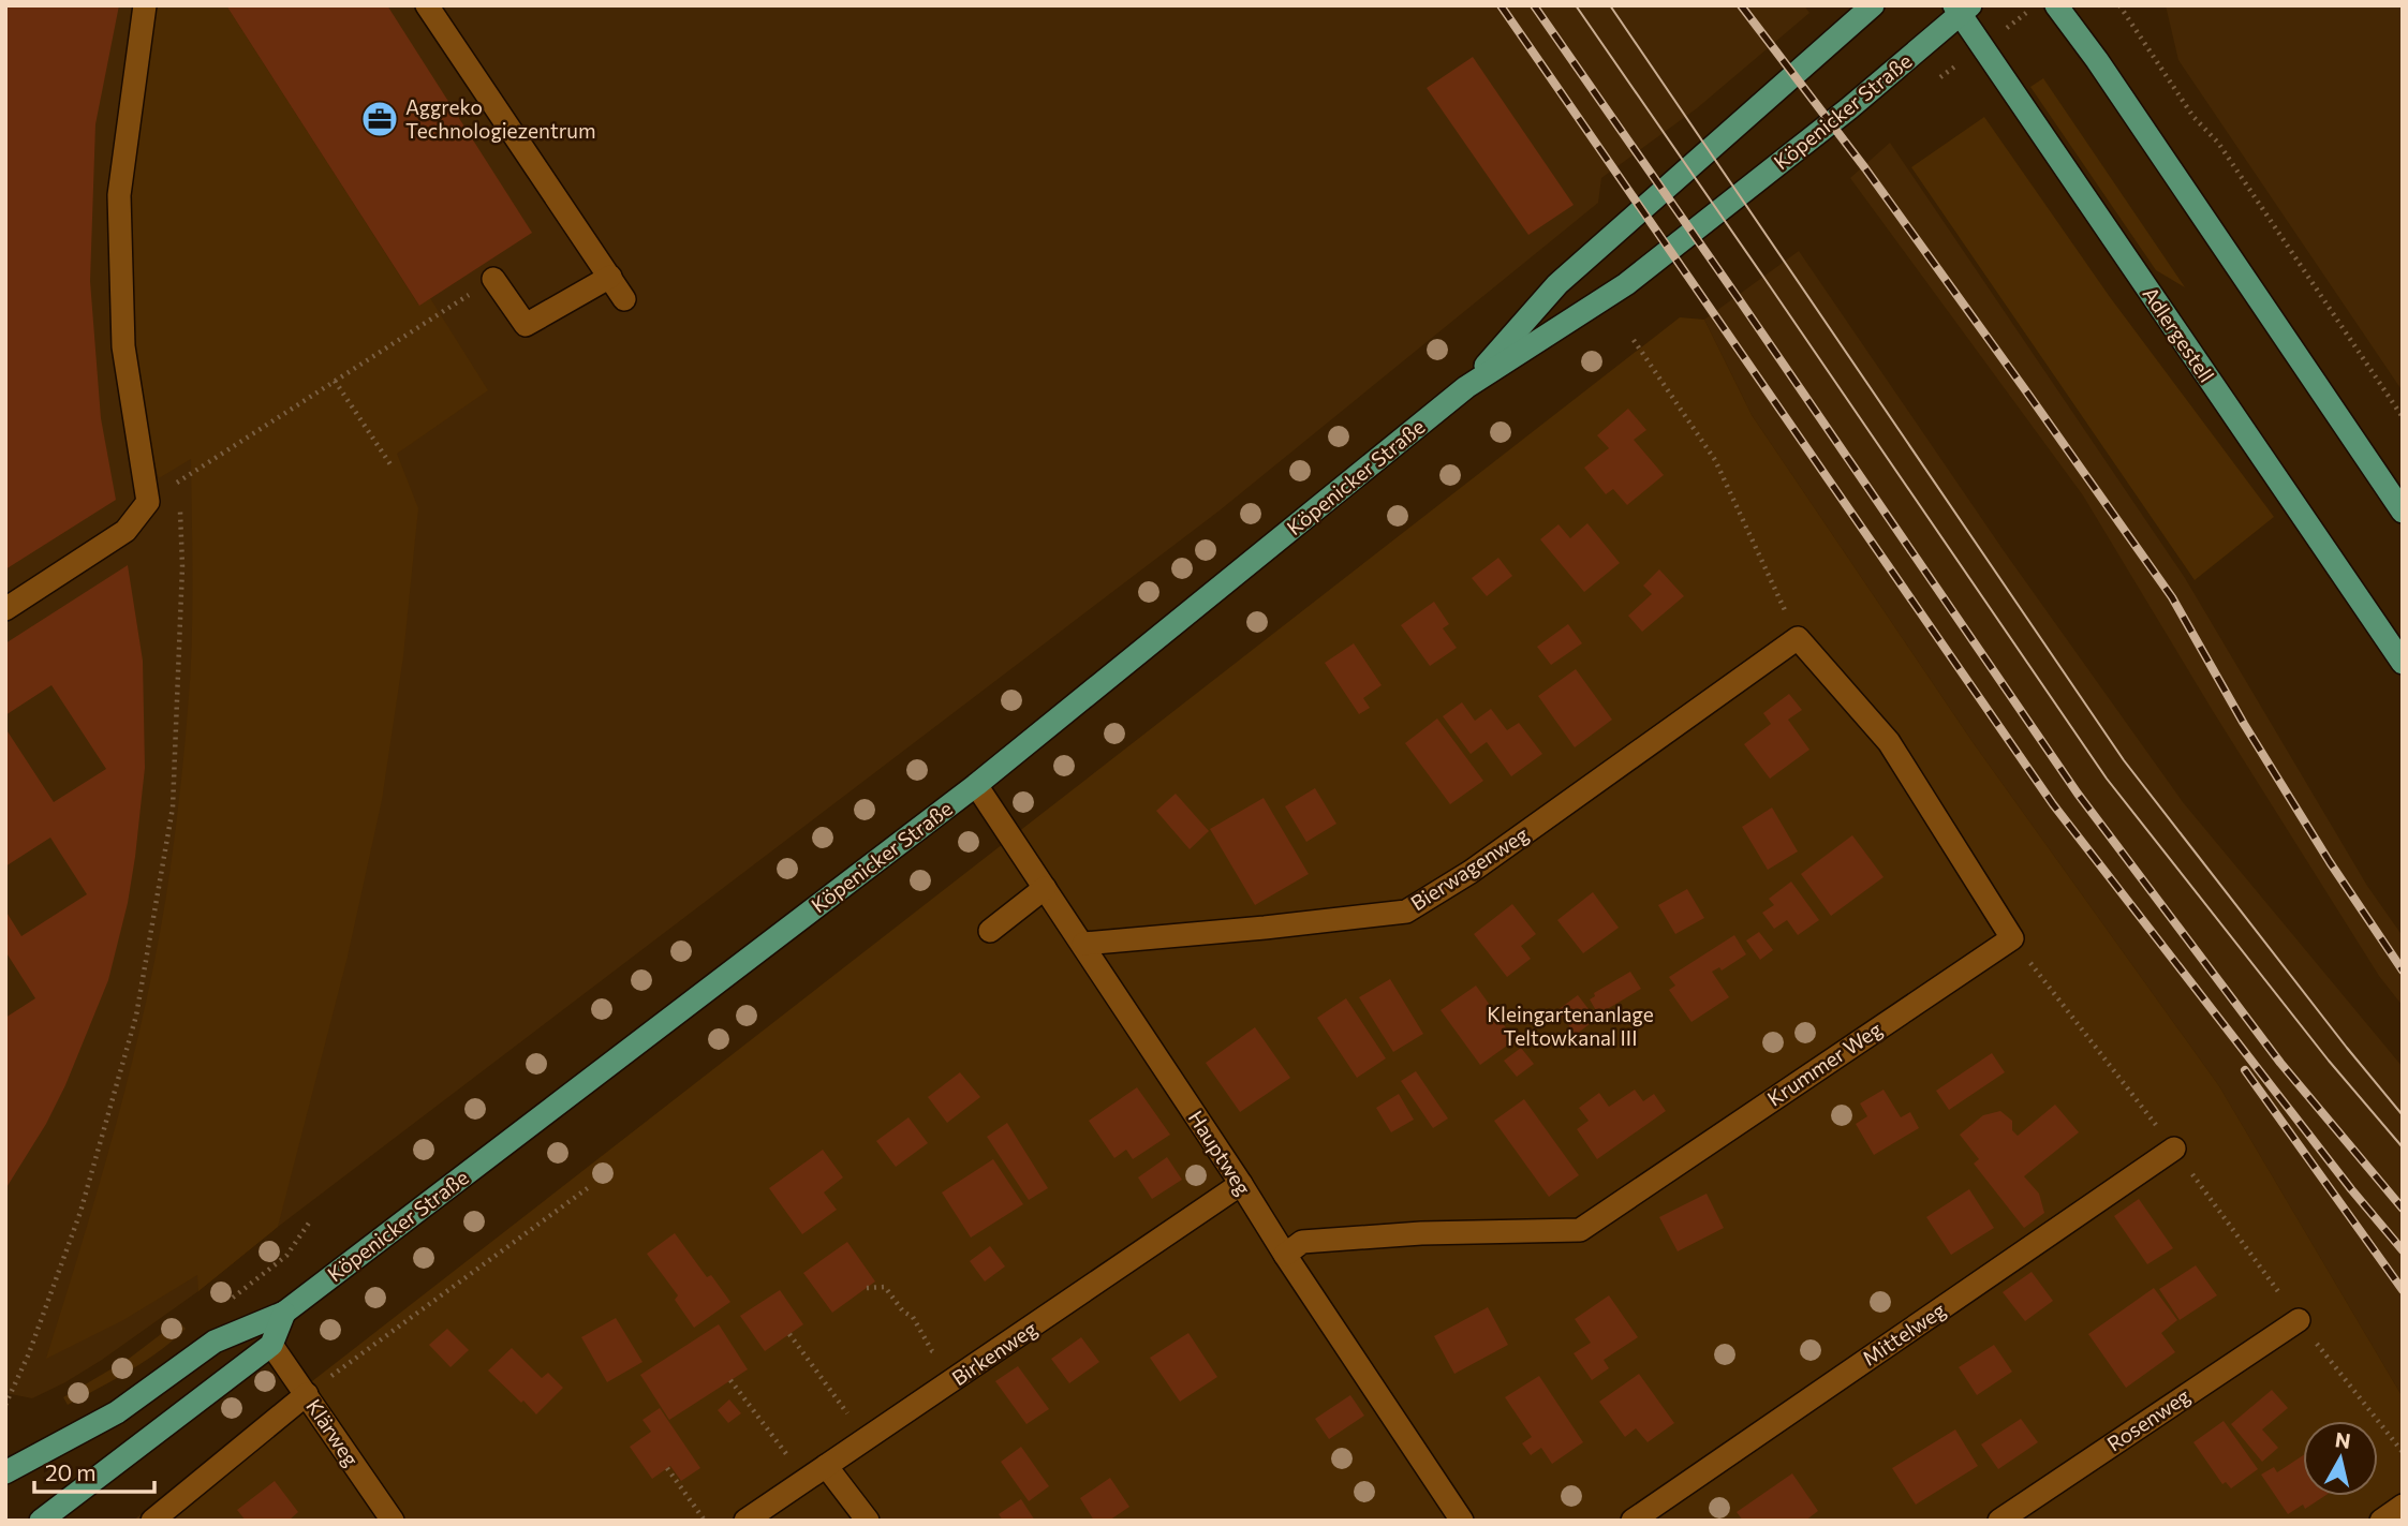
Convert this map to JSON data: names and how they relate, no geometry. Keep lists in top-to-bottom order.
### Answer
{
  "streets": {
    "main road": ["Köpenicker Straße", "Adlergestell"],
    "lane": [
      "Bierwagenweg",
      "Krummer Weg",
      "Hauptweg",
      "Mittelweg",
      "Birkenweg",
      "Rosenweg",
      "Klärweg"
    ]
  },
  "crossings": [
    ["Köpenicker Straße", "Adlergestell"],
    ["Köpenicker Straße", "Hauptweg"],
    ["Bierwagenweg", "Hauptweg"],
    ["Krummer Weg", "Hauptweg"],
    ["Hauptweg", "Birkenweg"]
  ],
  "parks": ["Kleingartenanlage Teltowkanal III"],
  "places": {
    "office": ["Aggreko Technologiezentrum"]
  },
  "scale_bar": "20 m",
  "north": "top"
}
